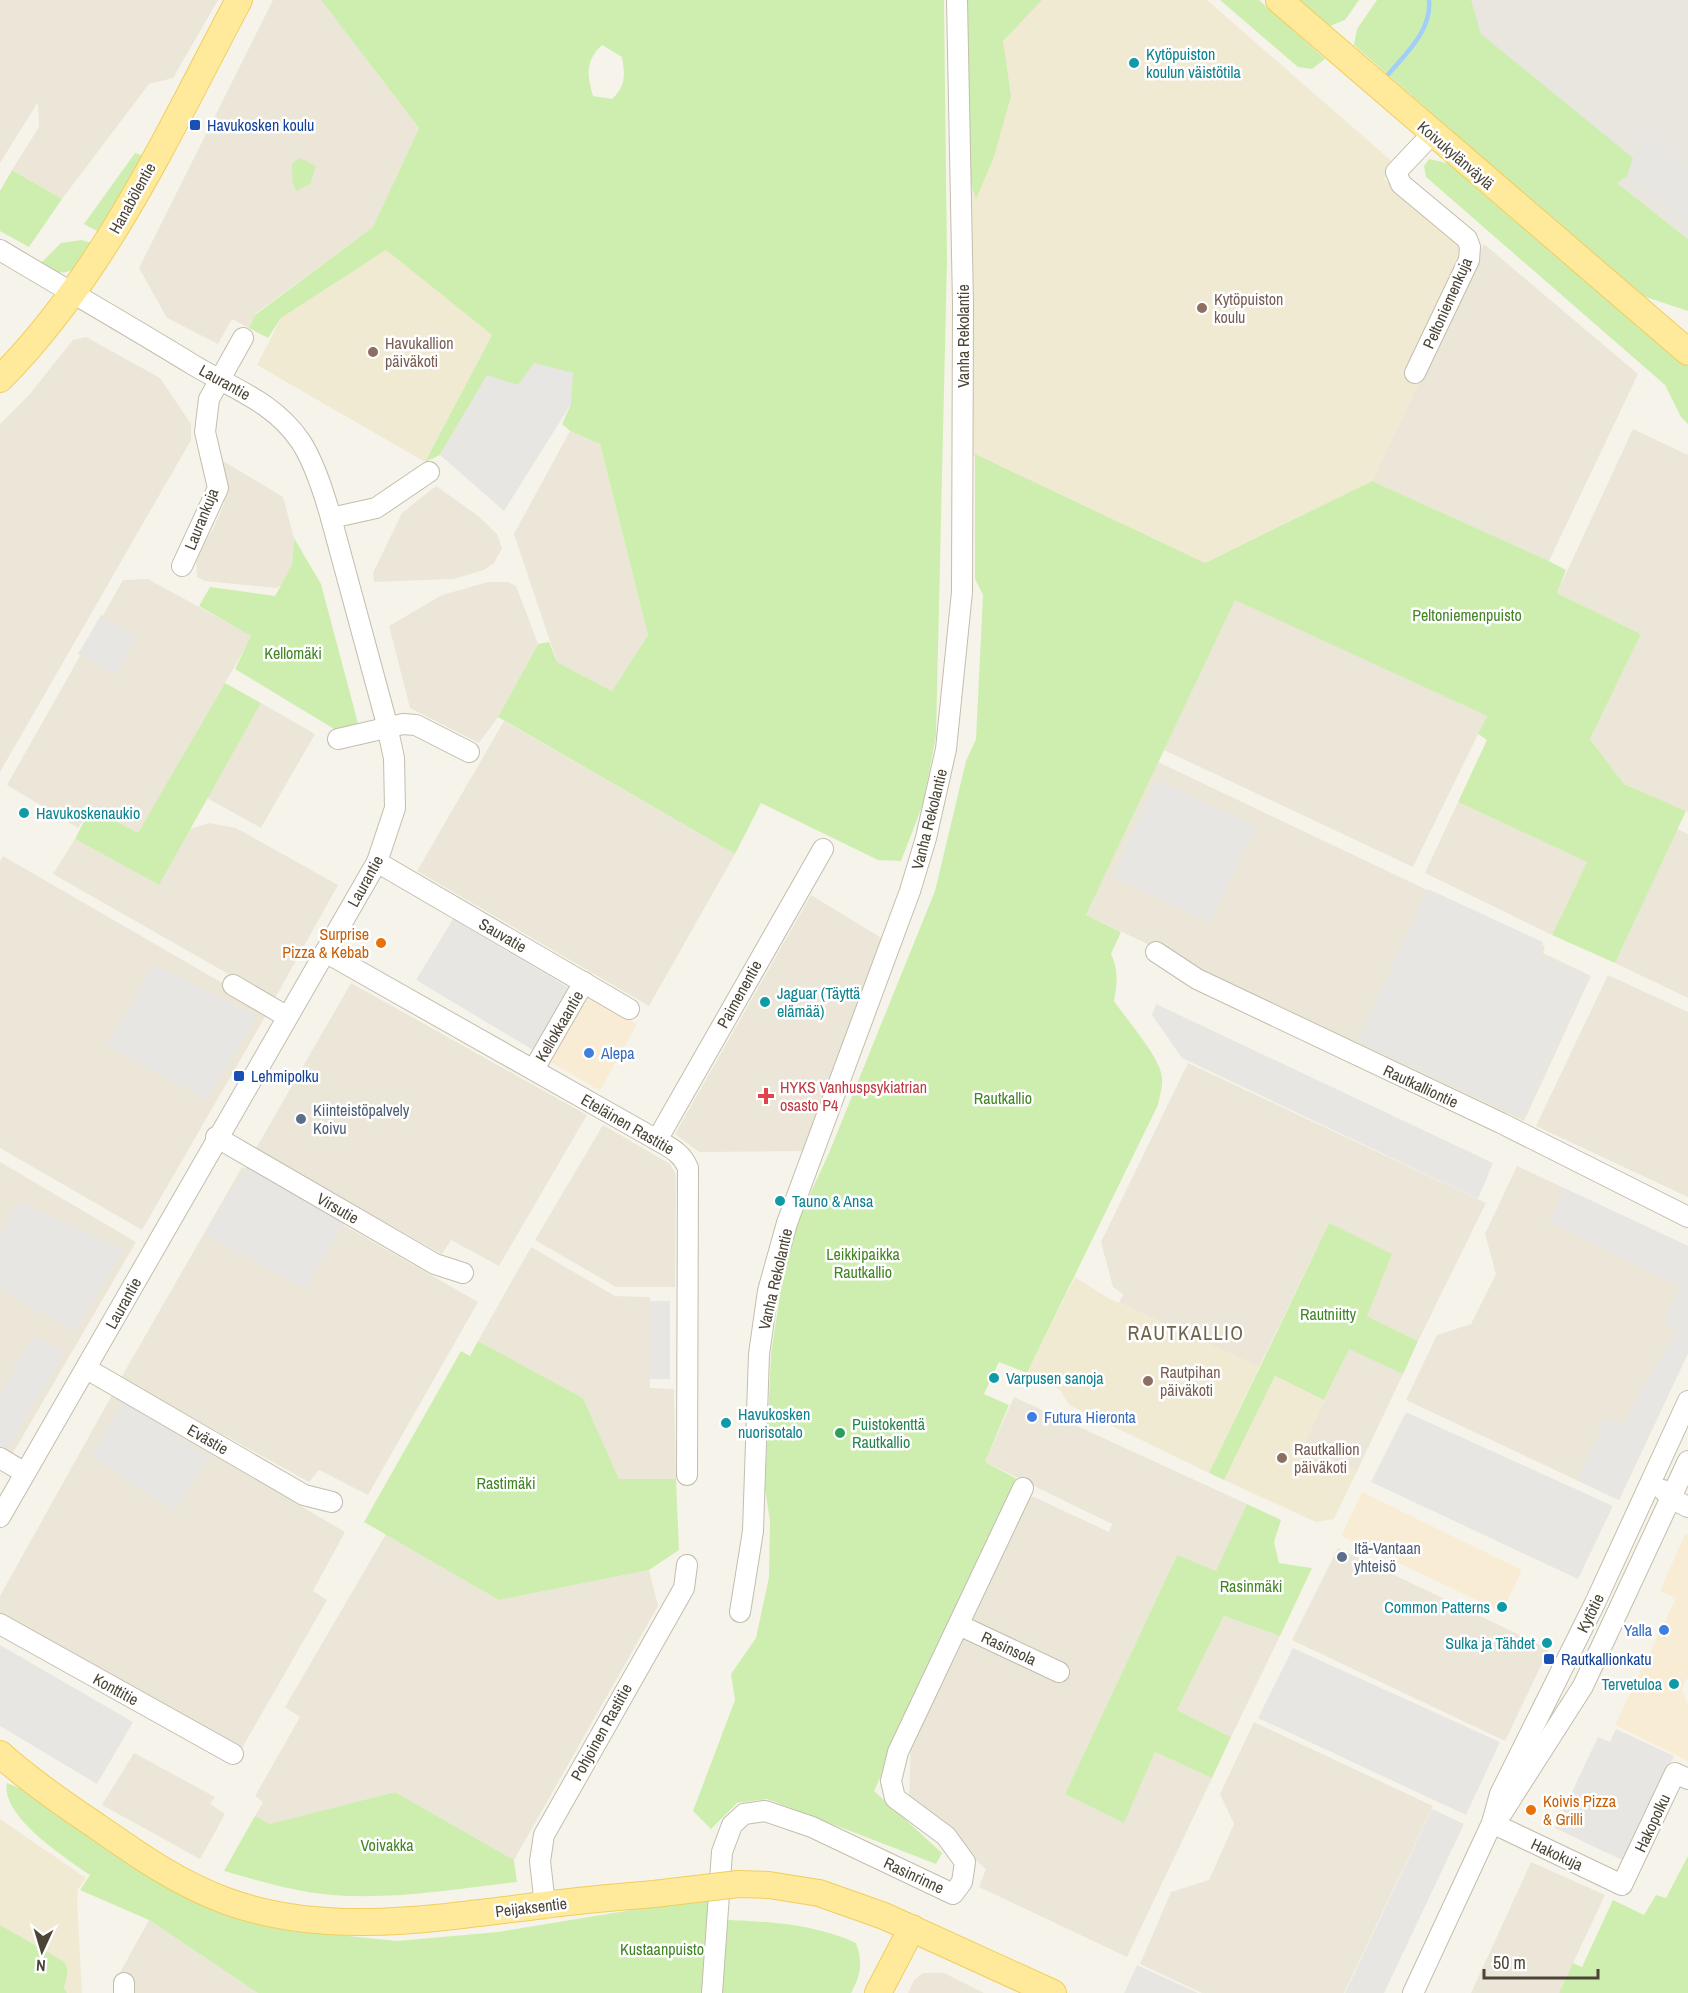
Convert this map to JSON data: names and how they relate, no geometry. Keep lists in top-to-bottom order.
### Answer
{
  "streets": {
    "main road": ["Koivukylänväylä", "Hanabölentie", "Peijaksentie"],
    "street": [
      "Peltoniemenkuja",
      "Vanha Rekolantie",
      "Laurantie",
      "Laurankuja",
      "Sauvatie",
      "Paimenentie",
      "Kellokkaantie",
      "Rautkalliontie",
      "Eteläinen Rastitie",
      "Virsutie",
      "Evästie",
      "Kytötie",
      "Rasinsola",
      "Konttitie",
      "Pohjoinen Rastitie",
      "Hakopolku",
      "Hakokuja",
      "Rasinrinne"
    ]
  },
  "crossings": [
    ["Koivukylänväylä", "Peltoniemenkuja"],
    ["Hanabölentie", "Laurantie"],
    ["Laurantie", "Laurankuja"],
    ["Laurantie", "Sauvatie"],
    ["Laurantie", "Eteläinen Rastitie"],
    ["Laurantie", "Virsutie"],
    ["Laurantie", "Evästie"],
    ["Sauvatie", "Kellokkaantie"],
    ["Paimenentie", "Eteläinen Rastitie"],
    ["Kellokkaantie", "Eteläinen Rastitie"],
    ["Kytötie", "Hakokuja"],
    ["Rasinsola", "Rasinrinne"],
    ["Pohjoinen Rastitie", "Peijaksentie"],
    ["Hakopolku", "Hakokuja"]
  ],
  "districts": ["RAUTKALLIO"],
  "parks": [
    "Peltoniemenpuisto",
    "Kellomäki",
    "Rautkallio",
    "Leikkipaikka Rautkallio",
    "Rautniitty",
    "Rastimäki",
    "Rasinmäki",
    "Voivakka",
    "Kustaanpuisto"
  ],
  "places": {
    "other": [
      "Kytöpuiston koulun väistötila",
      "Kytöpuiston koulu",
      "Havukallion päiväkoti",
      "Havukoskenaukio",
      "Surprise Pizza & Kebab",
      "Jaguar (Täyttä elämää)",
      "Alepa",
      "Kiinteistöpalvely Koivu",
      "Tauno & Ansa",
      "Varpusen sanoja",
      "Rautpihan päiväkoti",
      "Futura Hieronta",
      "Havukosken nuorisotalo",
      "Puistokenttä Rautkallio",
      "Rautkallion päiväkoti",
      "Itä-Vantaan yhteisö",
      "Common Patterns",
      "Yalla",
      "Sulka ja Tähdet",
      "Tervetuloa",
      "Koivis Pizza & Grilli"
    ],
    "transit": ["Havukosken koulu", "Lehmipolku", "Rautkallionkatu"],
    "health": ["HYKS Vanhuspsykiatrian osasto P4"]
  },
  "scale_bar": "50 m",
  "north": "bottom"
}
